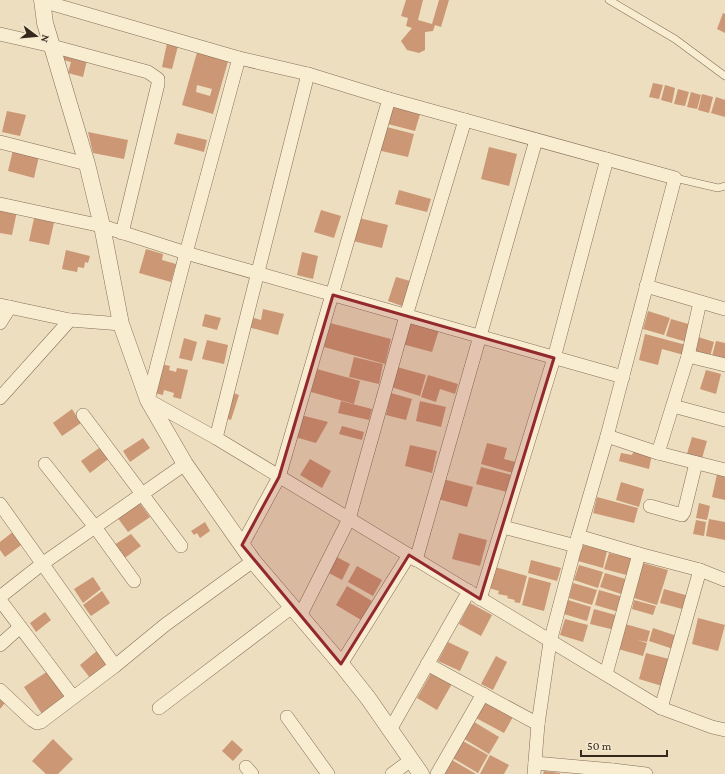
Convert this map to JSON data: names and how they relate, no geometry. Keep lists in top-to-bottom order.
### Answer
{
  "scale_bar": "50 m",
  "north": "right"
}
